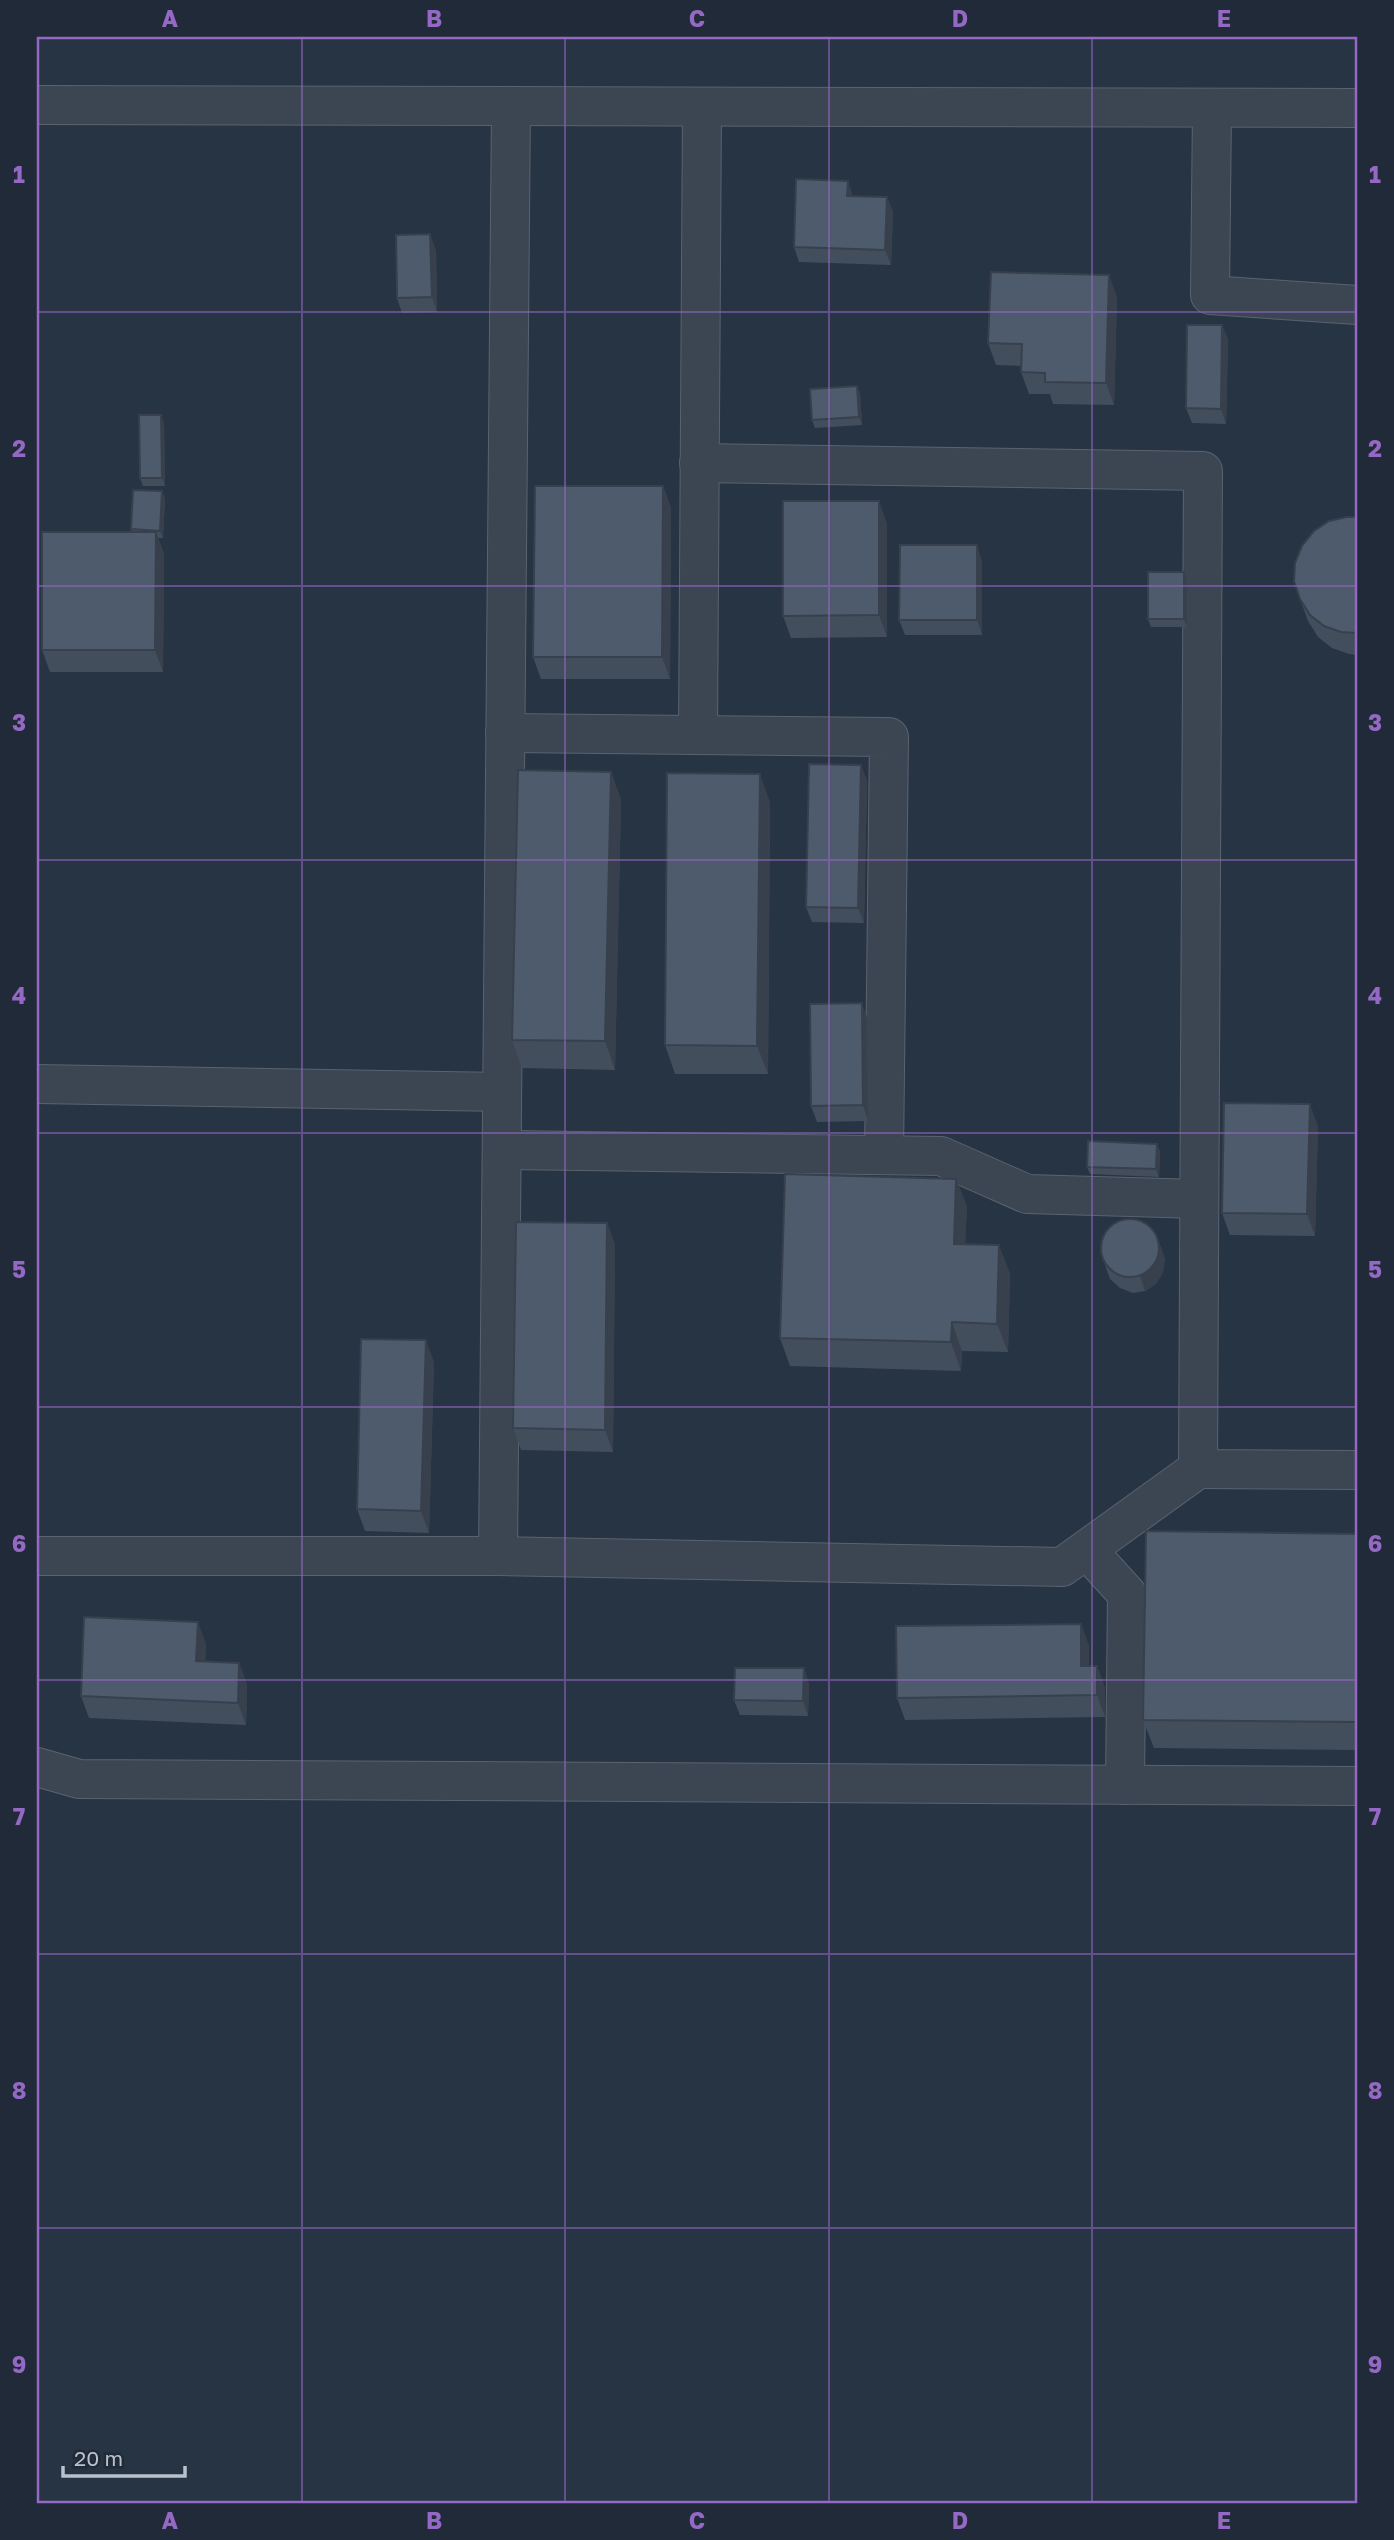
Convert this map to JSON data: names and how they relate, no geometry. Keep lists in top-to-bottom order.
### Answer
{
  "scale_bar": "20 m",
  "grid": {
    "columns": [
      "A",
      "B",
      "C",
      "D",
      "E"
    ],
    "rows": [
      "1",
      "2",
      "3",
      "4",
      "5",
      "6",
      "7",
      "8",
      "9"
    ]
  }
}
